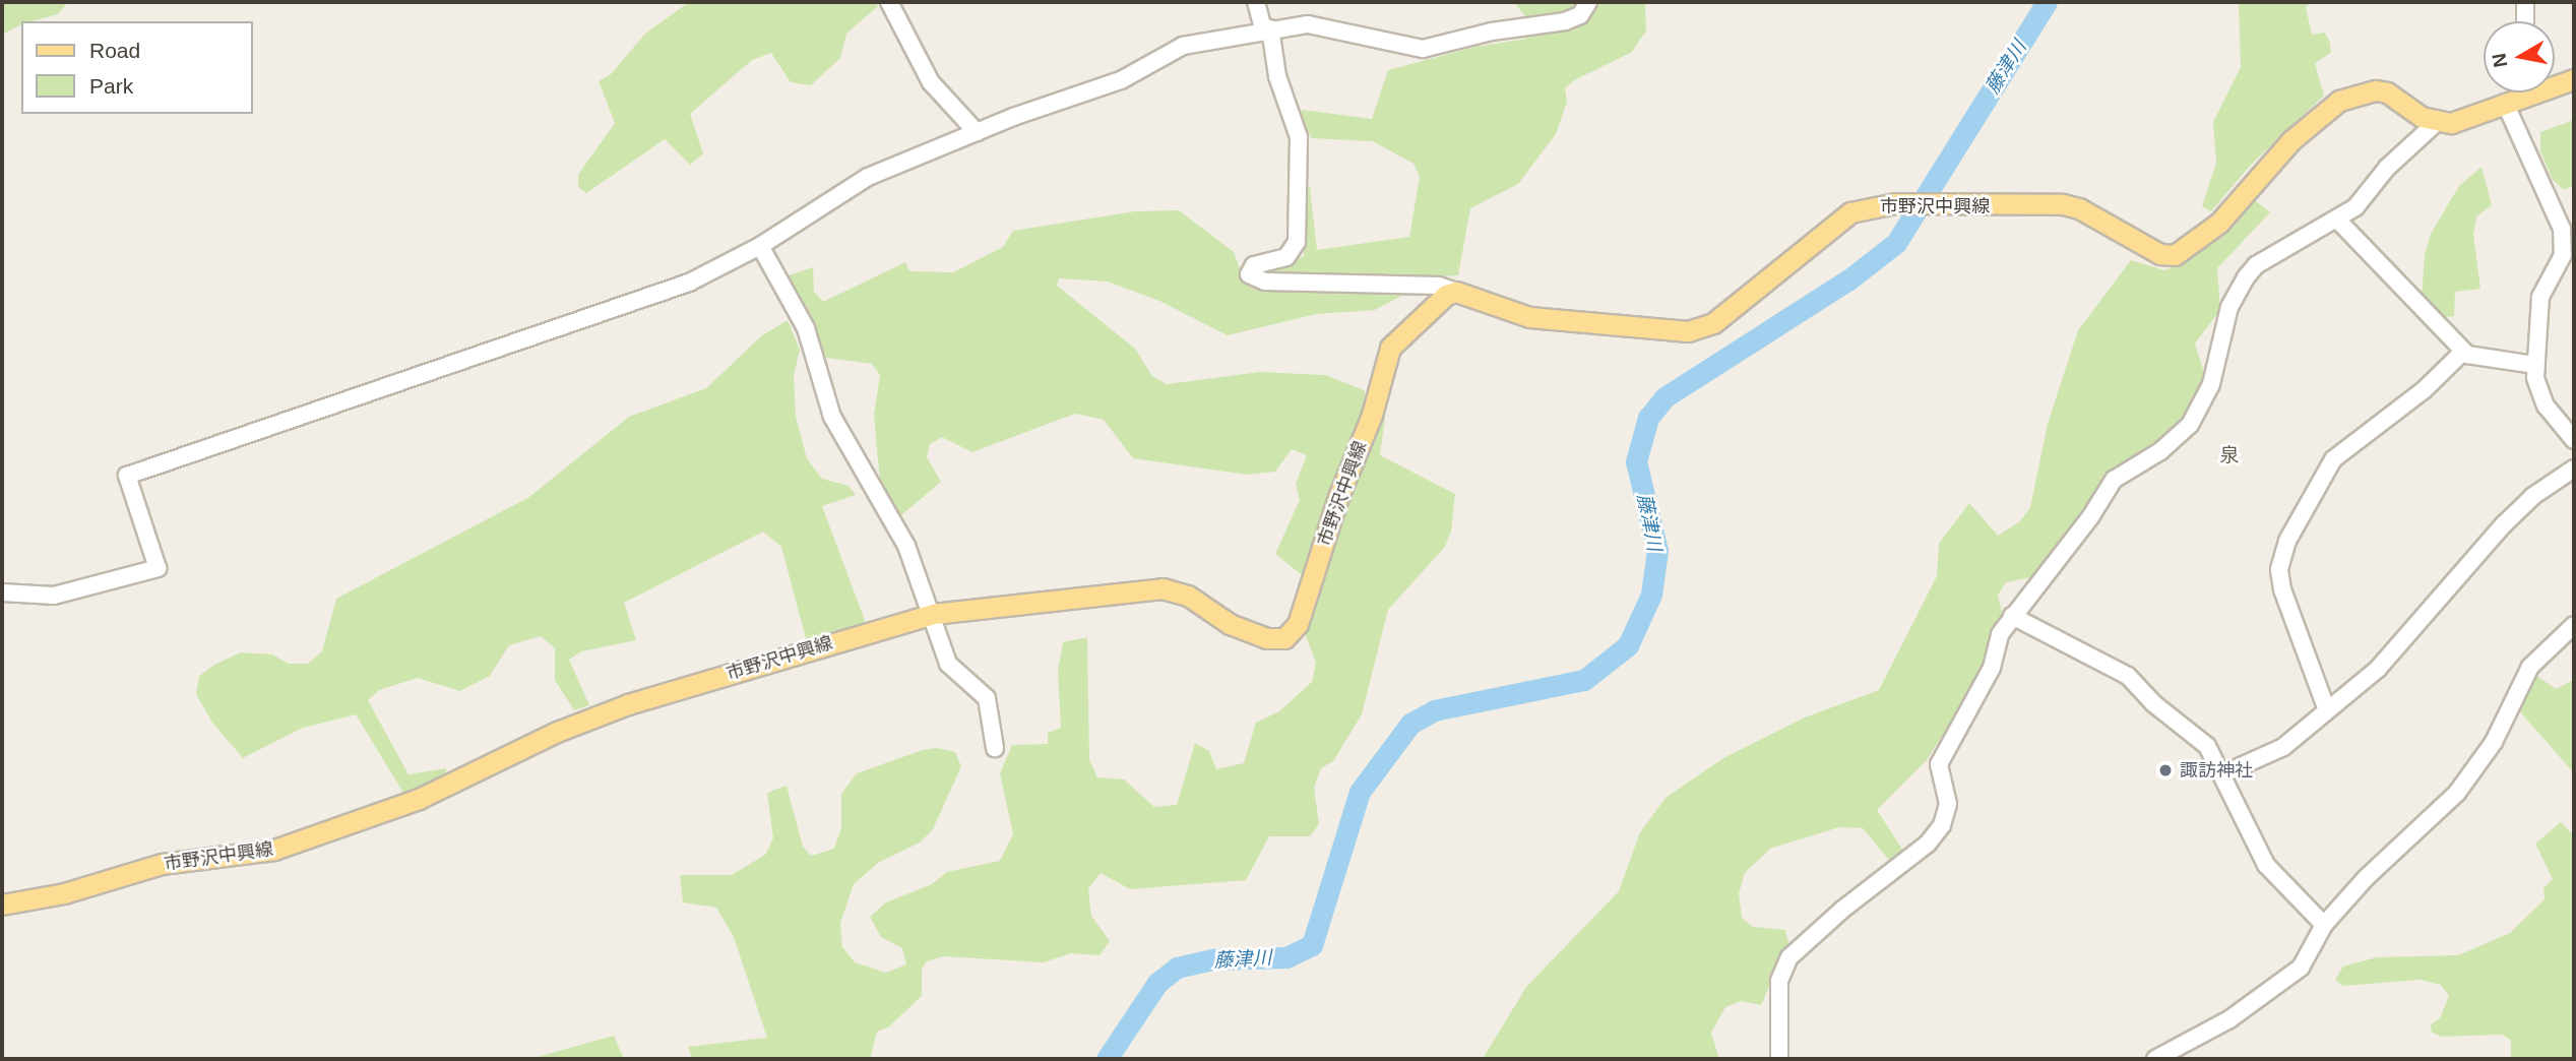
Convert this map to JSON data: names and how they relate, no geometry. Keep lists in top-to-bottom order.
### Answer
{
  "streets": {
    "main road": ["市野沢中興線"]
  },
  "districts": ["泉"],
  "water": ["藤津川"],
  "places": ["諏訪神社"],
  "legend": ["Road", "Park"],
  "north": "left"
}
